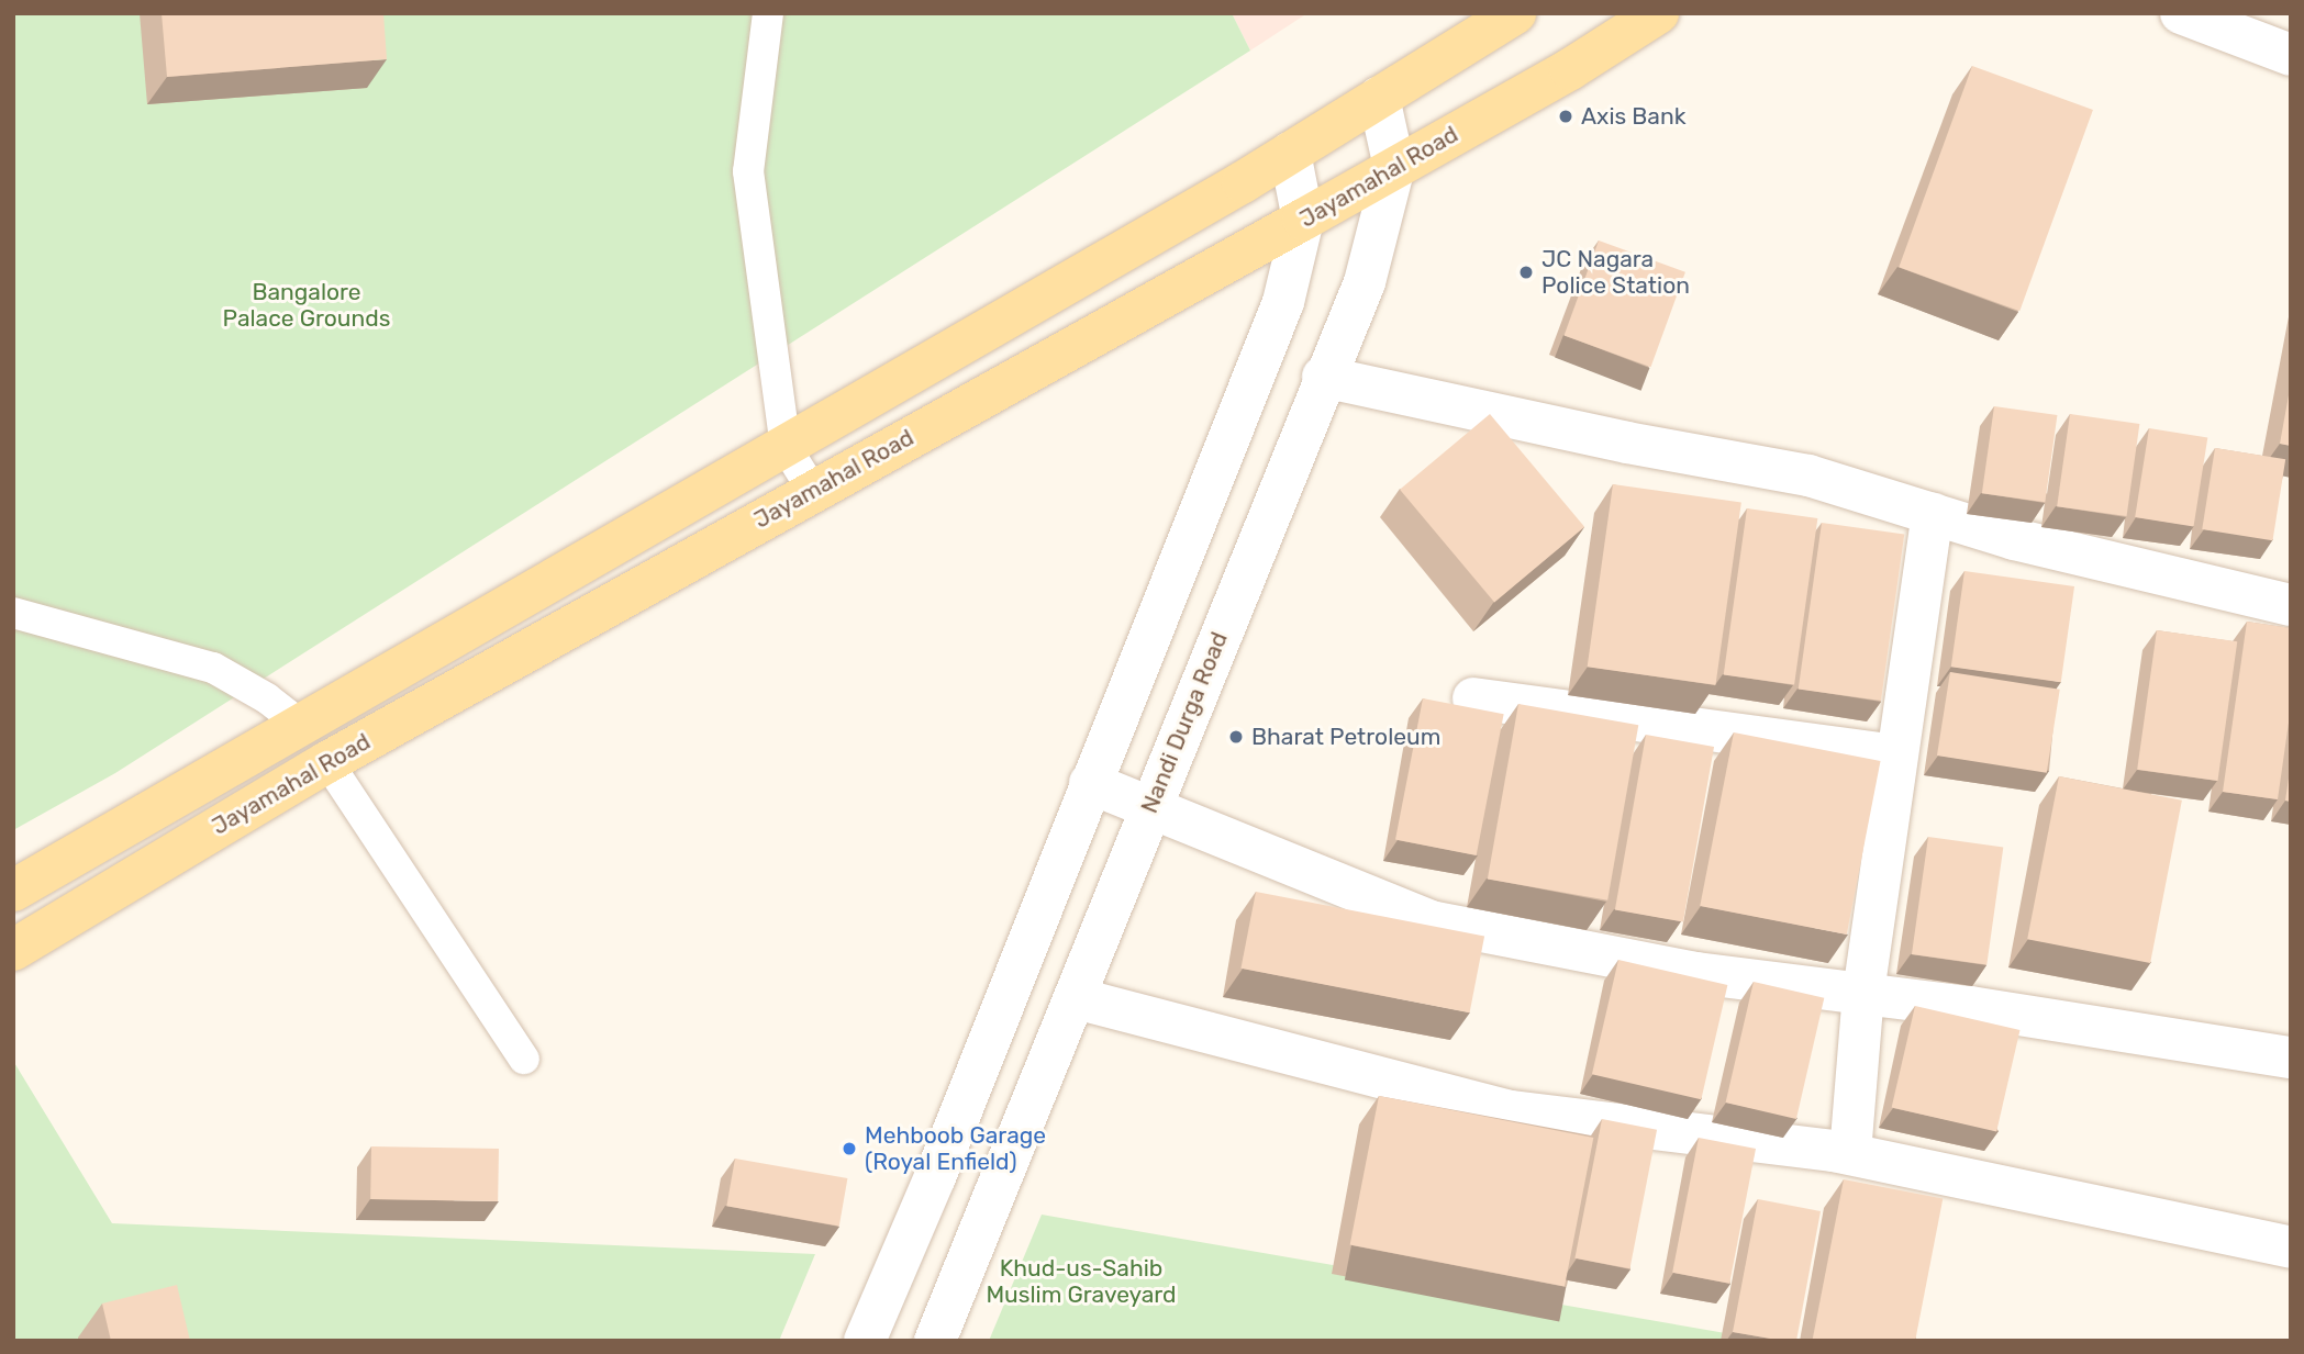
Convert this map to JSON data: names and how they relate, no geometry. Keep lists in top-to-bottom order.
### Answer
{
  "streets": {
    "main road": ["Jayamahal Road"],
    "street": ["Nandi Durga Road"]
  },
  "crossings": [
    ["Jayamahal Road", "Nandi Durga Road"]
  ],
  "parks": ["Bangalore Palace Grounds", "Khud-us-Sahib Muslim Graveyard"],
  "places": [
    "Axis Bank",
    "JC Nagara Police Station",
    "Bharat Petroleum",
    "Mehboob Garage (Royal Enfield)"
  ]
}
